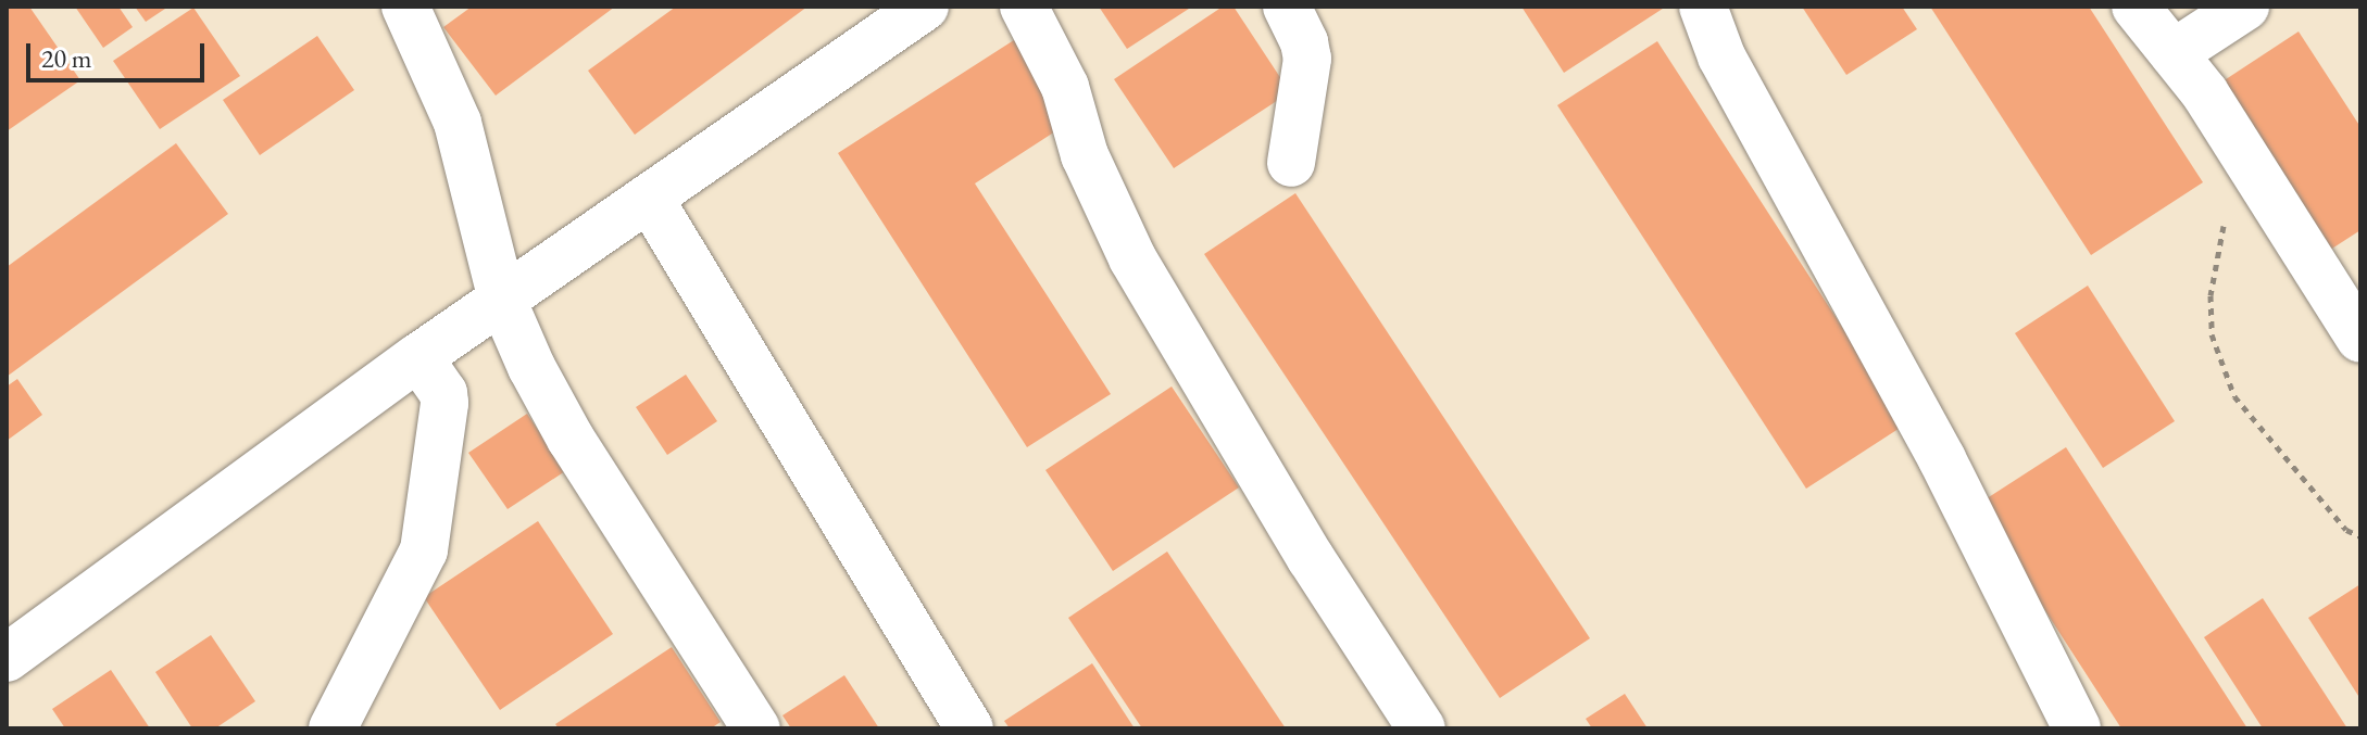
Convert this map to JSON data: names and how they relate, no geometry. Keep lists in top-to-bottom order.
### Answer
{
  "scale_bar": "20 m"
}
